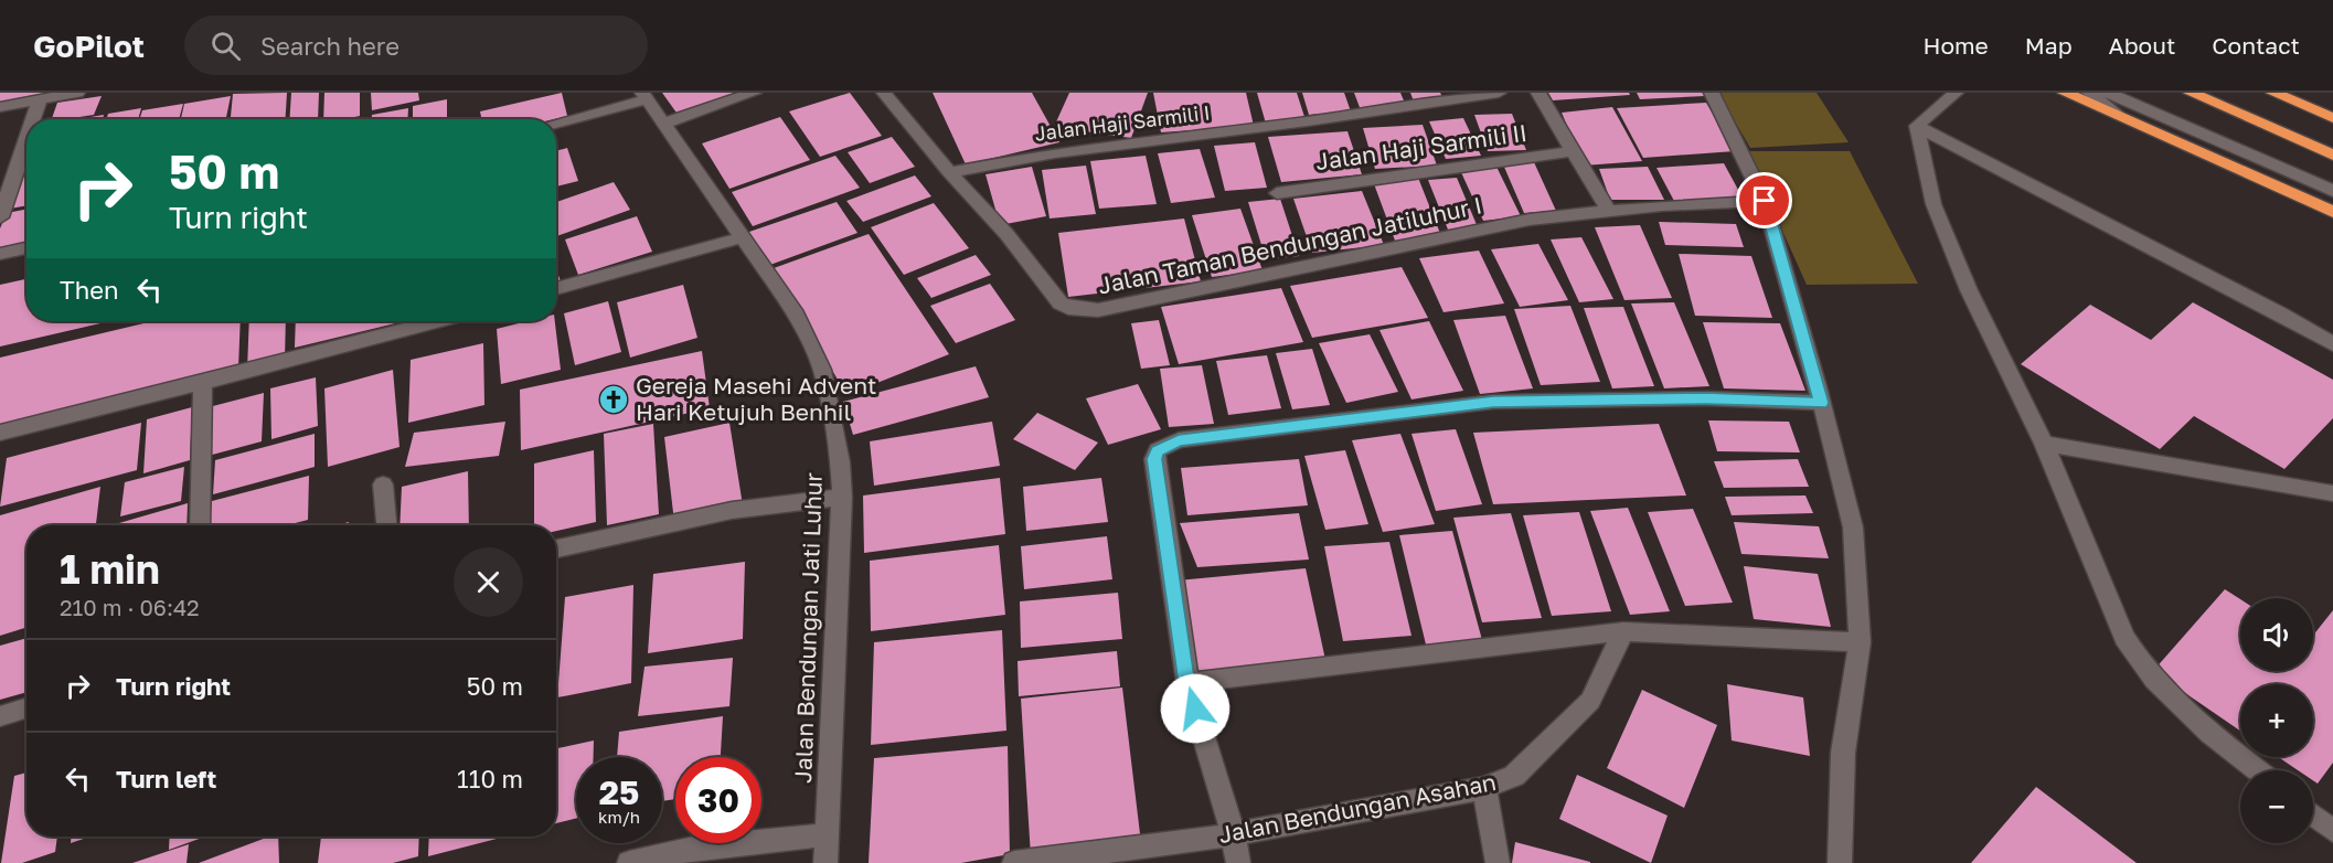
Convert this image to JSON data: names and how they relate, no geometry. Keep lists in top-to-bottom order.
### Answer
{
  "streets": {
    "street": [
      "Jalan Haji Sarmili I",
      "Jalan Haji Sarmili II",
      "Jalan Taman Bendungan Jatiluhur I",
      "Jalan Bendungan Jati Luhur",
      "Jalan Bendungan Asahan"
    ]
  },
  "crossings": [
    ["Jalan Haji Sarmili I", "Jalan Taman Bendungan Jatiluhur I"]
  ],
  "places": {
    "church": ["Gereja Masehi Advent Hari Ketujuh Benhil"]
  },
  "page": {
    "header": "GoPilot",
    "search": "Search here",
    "nav": [
      "Home",
      "Map",
      "About",
      "Contact"
    ],
    "turn": ["50 m", "Turn right"],
    "then": "Then",
    "heading": ["1 min", "210 m · 06:42"],
    "map_buttons": ["+", "−"],
    "list": [
      {
        "name": "Turn right",
        "value": "50 m"
      },
      {
        "name": "Turn left",
        "value": "110 m"
      }
    ],
    "speed": "25 km/h",
    "limit": "30"
  }
}
